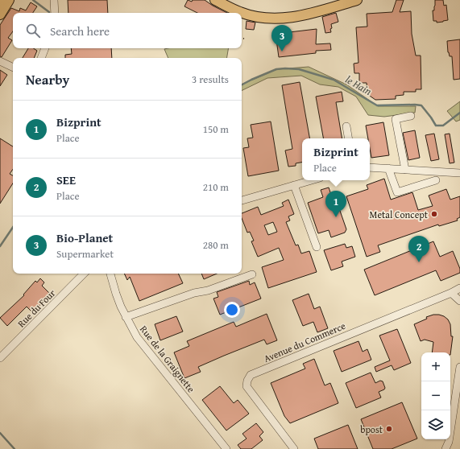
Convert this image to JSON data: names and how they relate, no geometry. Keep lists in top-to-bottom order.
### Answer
{
  "streets": {
    "street": ["Rue du Four", "Avenue du Commerce", "Rue de la Graignette"]
  },
  "water": ["le Hain"],
  "places": ["Metal Concept", "bpost"],
  "page": {
    "search": "Search here",
    "pins": ["3", "1", "2"],
    "heading": ["Nearby", "3 results"],
    "list": [
      {
        "mark": "1",
        "name": "Bizprint",
        "note": "Place",
        "value": "150 m"
      },
      {
        "mark": "2",
        "name": "SEE",
        "note": "Place",
        "value": "210 m"
      },
      {
        "mark": "3",
        "name": "Bio-Planet",
        "note": "Supermarket",
        "value": "280 m"
      }
    ],
    "popup": ["Bizprint", "Place"],
    "map_buttons": ["+", "−"]
  }
}
